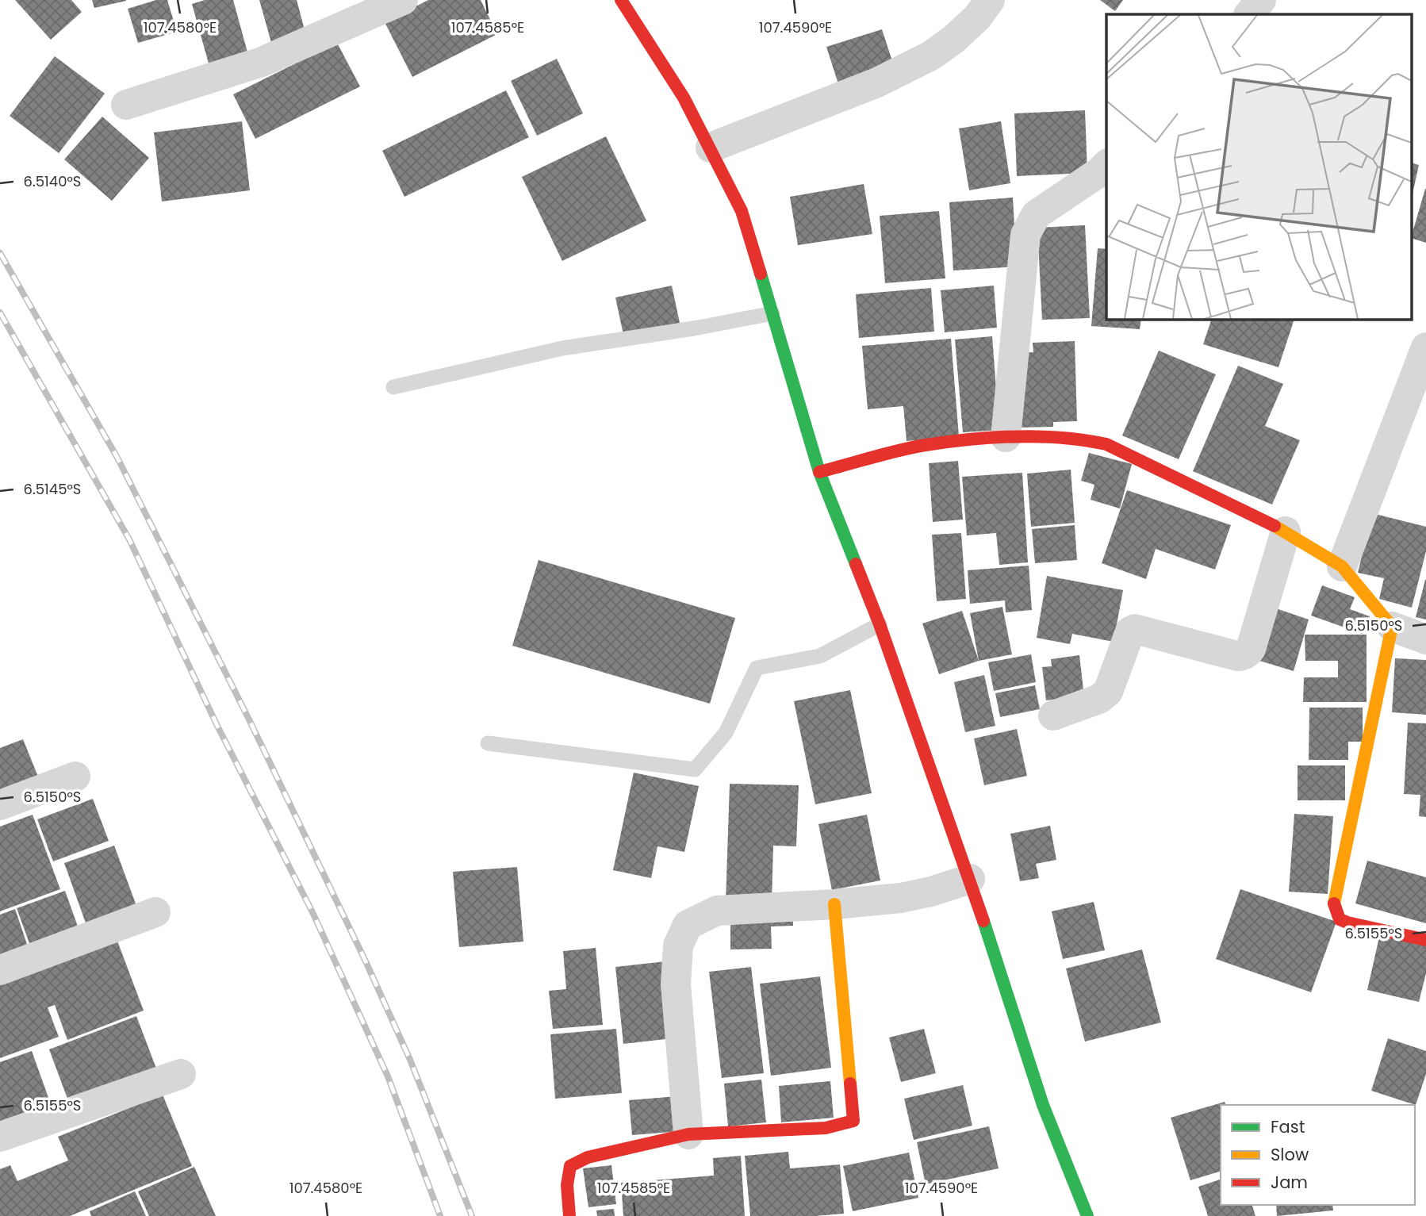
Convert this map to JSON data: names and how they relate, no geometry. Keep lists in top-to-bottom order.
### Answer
{
  "legend": ["Fast", "Slow", "Jam"],
  "coordinates": [
    "107.4580°E",
    "107.4585°E",
    "107.4590°E",
    "6.5140°S",
    "6.5145°S",
    "6.5150°S",
    "6.5155°S"
  ]
}
